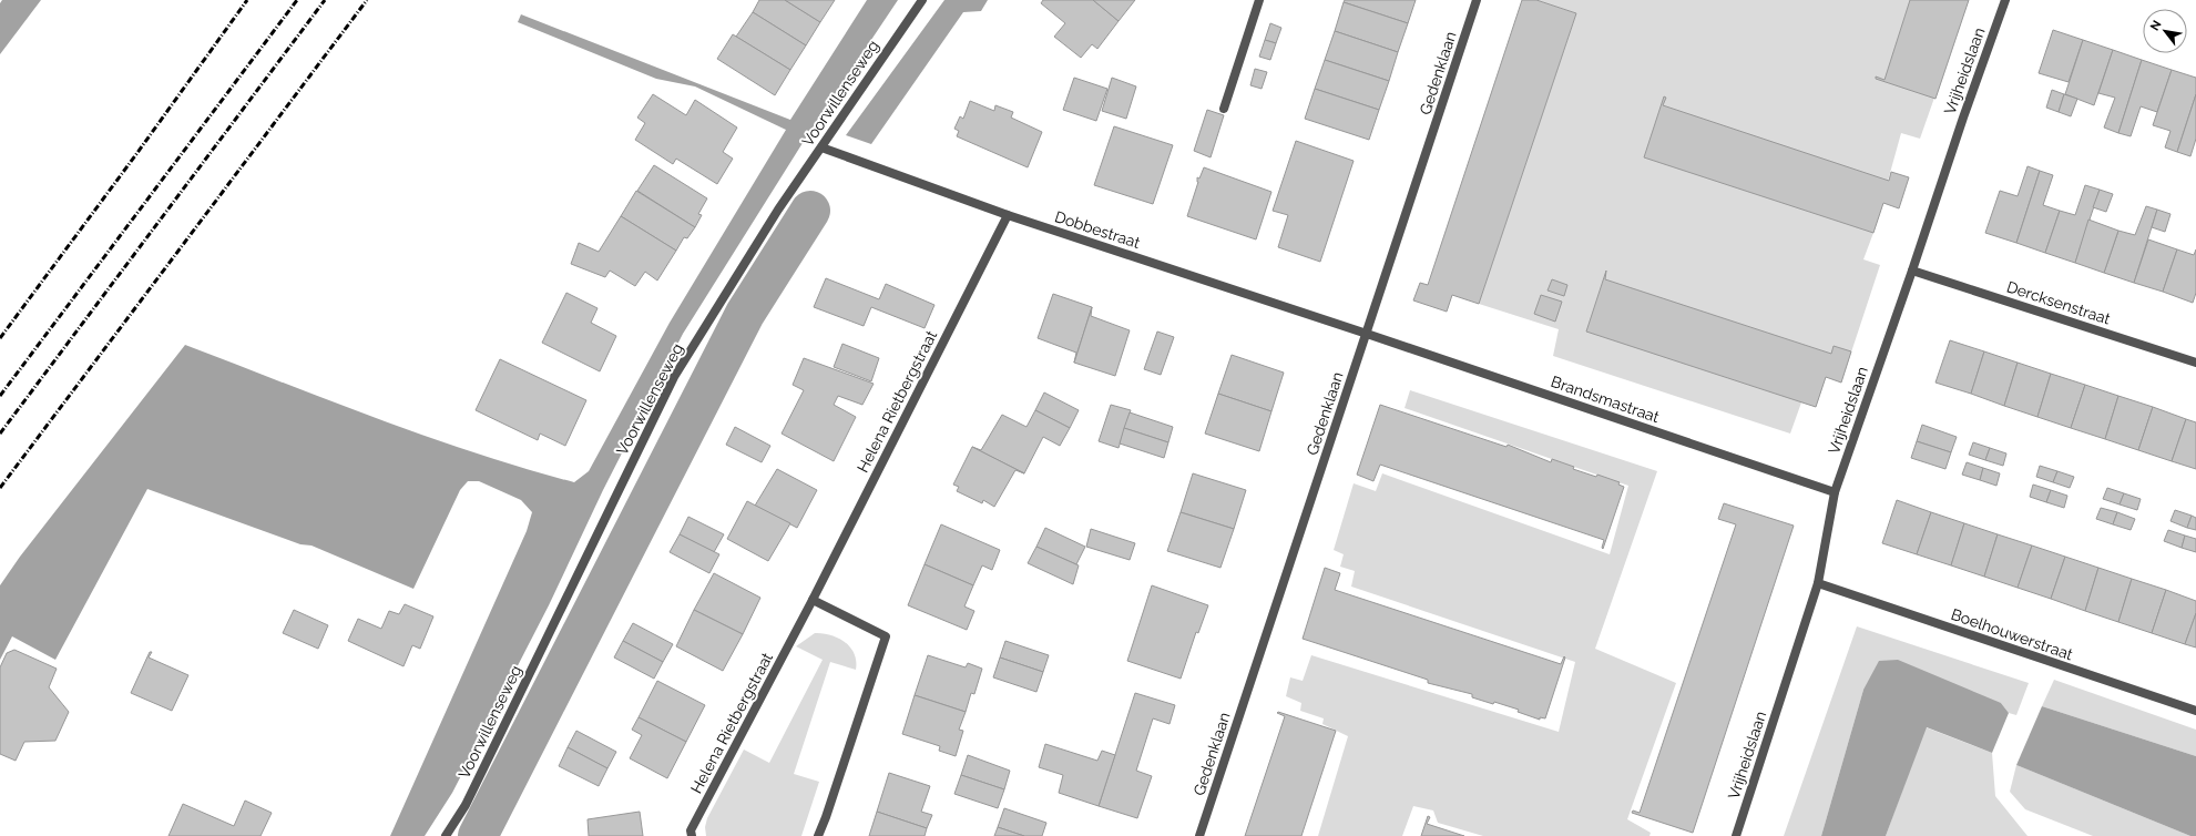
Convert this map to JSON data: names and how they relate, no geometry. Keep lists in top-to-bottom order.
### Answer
{
  "streets": {
    "street": [
      "Vrijheidslaan",
      "Gedenklaan",
      "Voorwillenseweg",
      "Dobbestraat",
      "Dercksenstraat",
      "Brandsmastraat",
      "Helena Rietbergstraat",
      "Boelhouwerstraat"
    ]
  },
  "crossings": [
    ["Vrijheidslaan", "Dercksenstraat"],
    ["Vrijheidslaan", "Brandsmastraat"],
    ["Vrijheidslaan", "Boelhouwerstraat"],
    ["Gedenklaan", "Dobbestraat"],
    ["Gedenklaan", "Brandsmastraat"],
    ["Voorwillenseweg", "Dobbestraat"],
    ["Dobbestraat", "Brandsmastraat"],
    ["Dobbestraat", "Helena Rietbergstraat"]
  ],
  "north": "top left"
}
